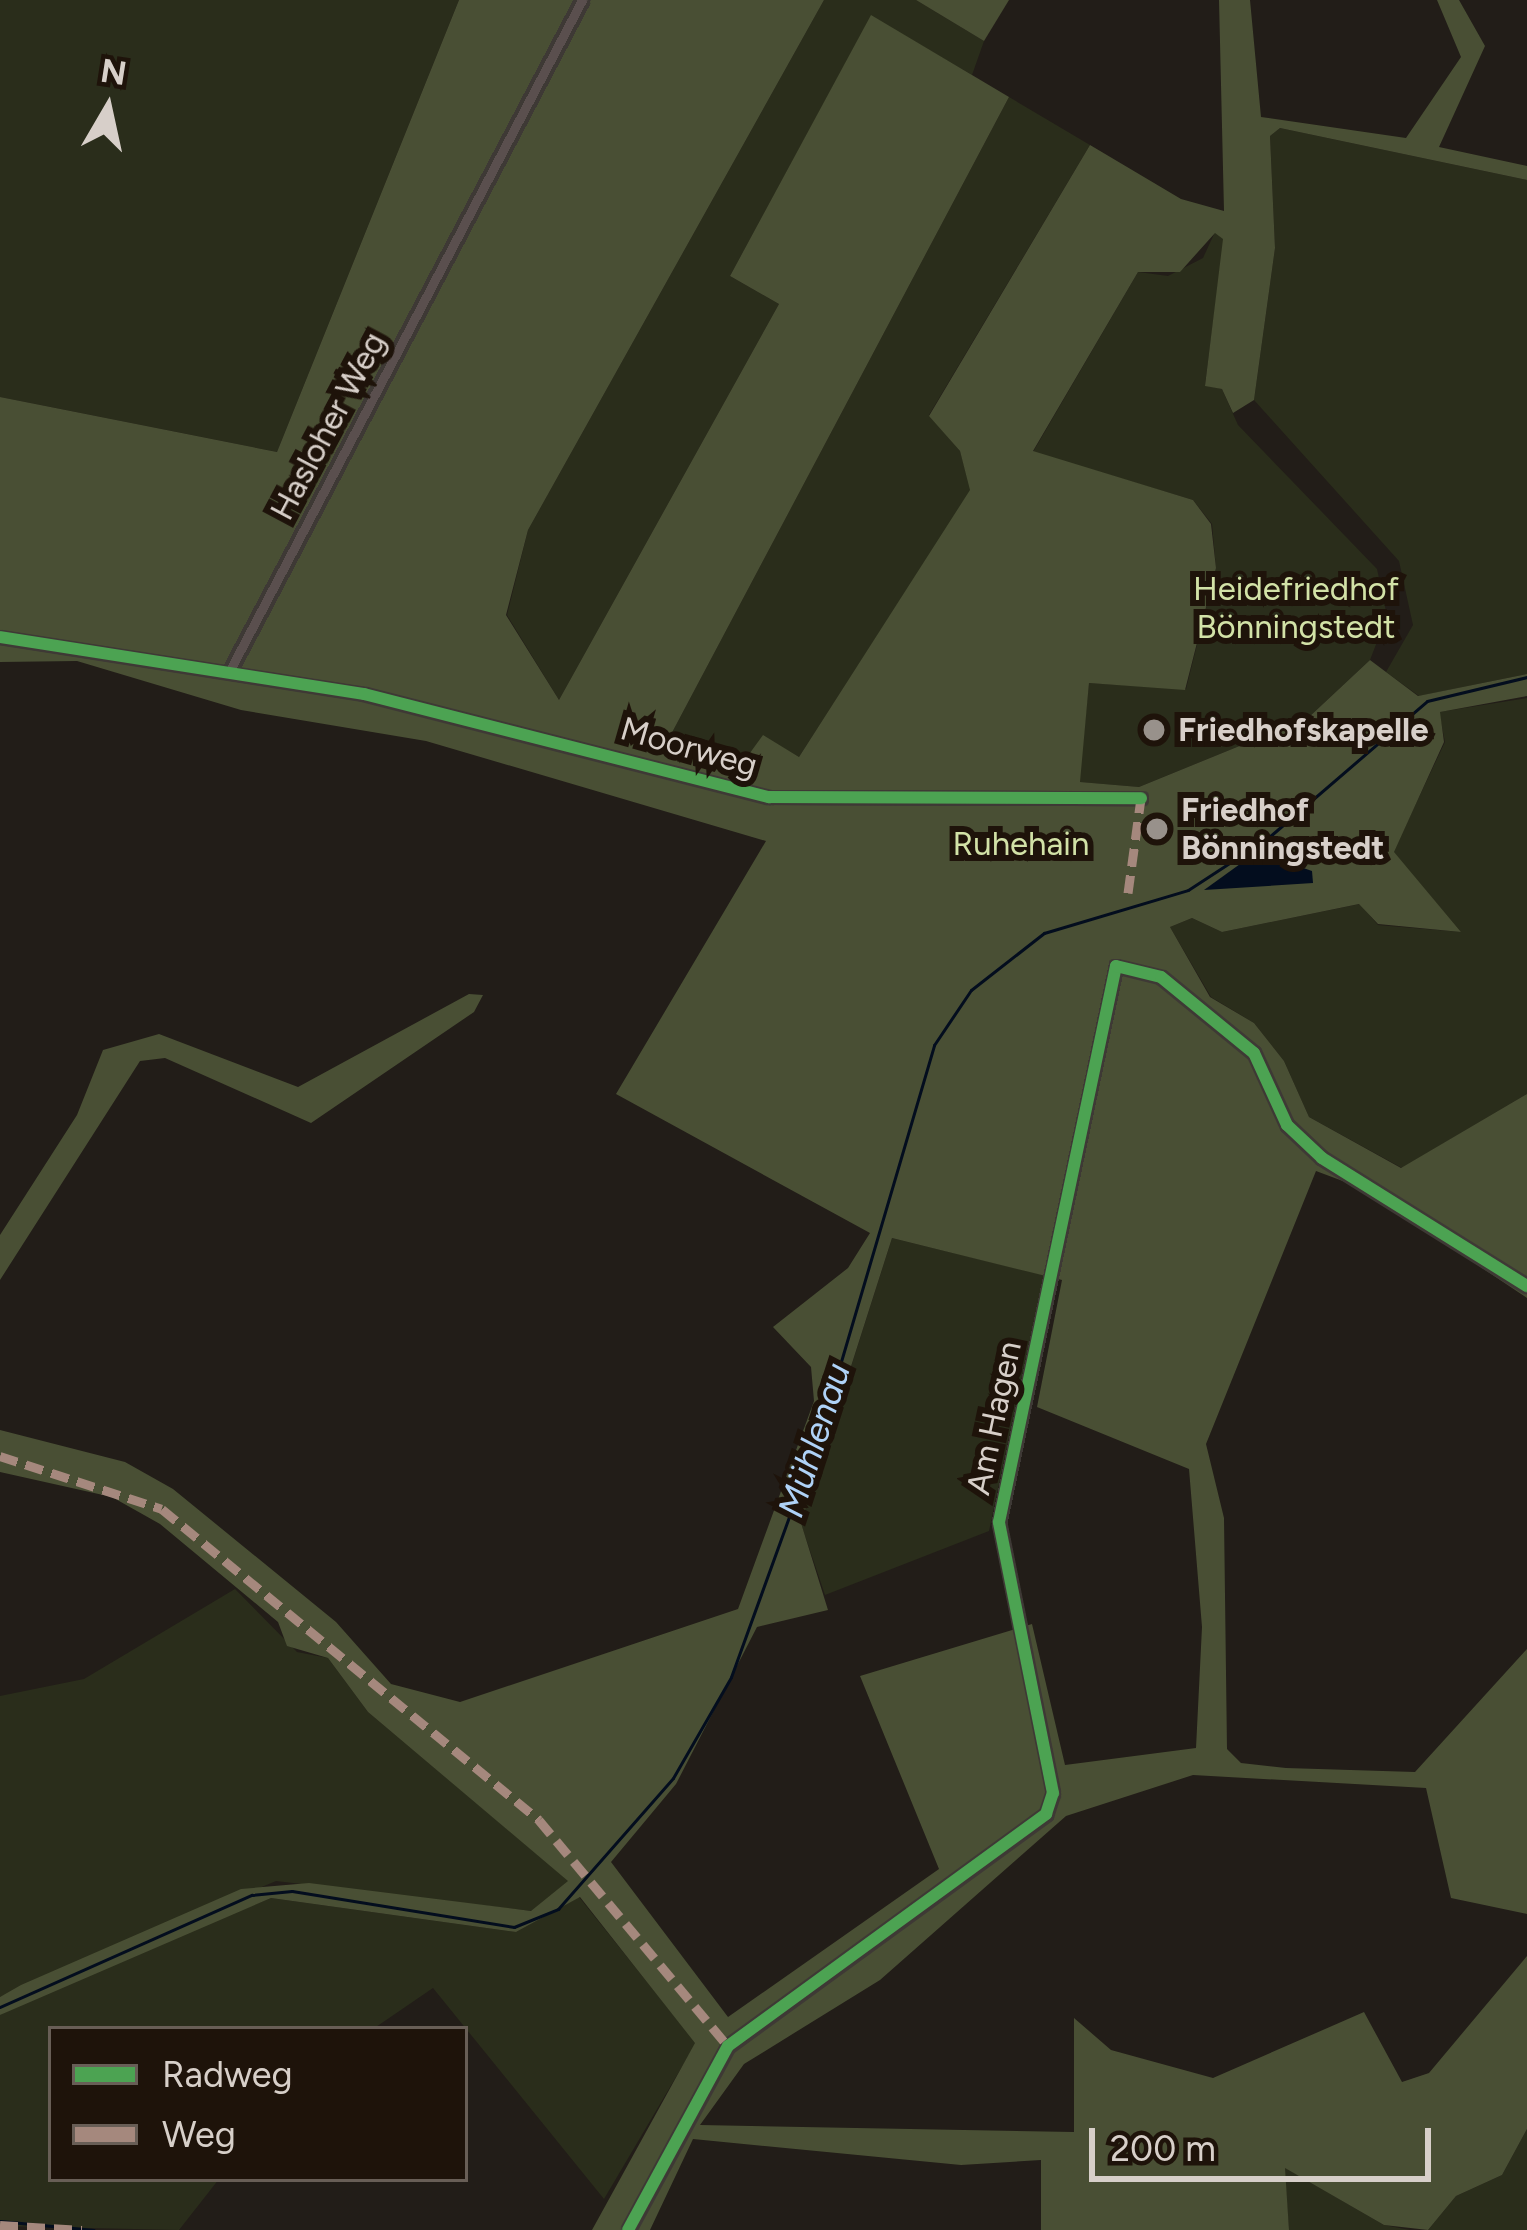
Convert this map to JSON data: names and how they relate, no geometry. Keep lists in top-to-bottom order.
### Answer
{
  "streets": {
    "street": ["Hasloher Weg", "Moorweg", "Am Hagen"]
  },
  "crossings": [
    ["Hasloher Weg", "Moorweg"]
  ],
  "water": ["Mühlenau"],
  "parks": ["Heidefriedhof Bönningstedt", "Ruhehain"],
  "places": ["Friedhofskapelle", "Friedhof Bönningstedt"],
  "legend": ["Radweg", "Weg"],
  "scale_bar": "200 m",
  "north": "top"
}
